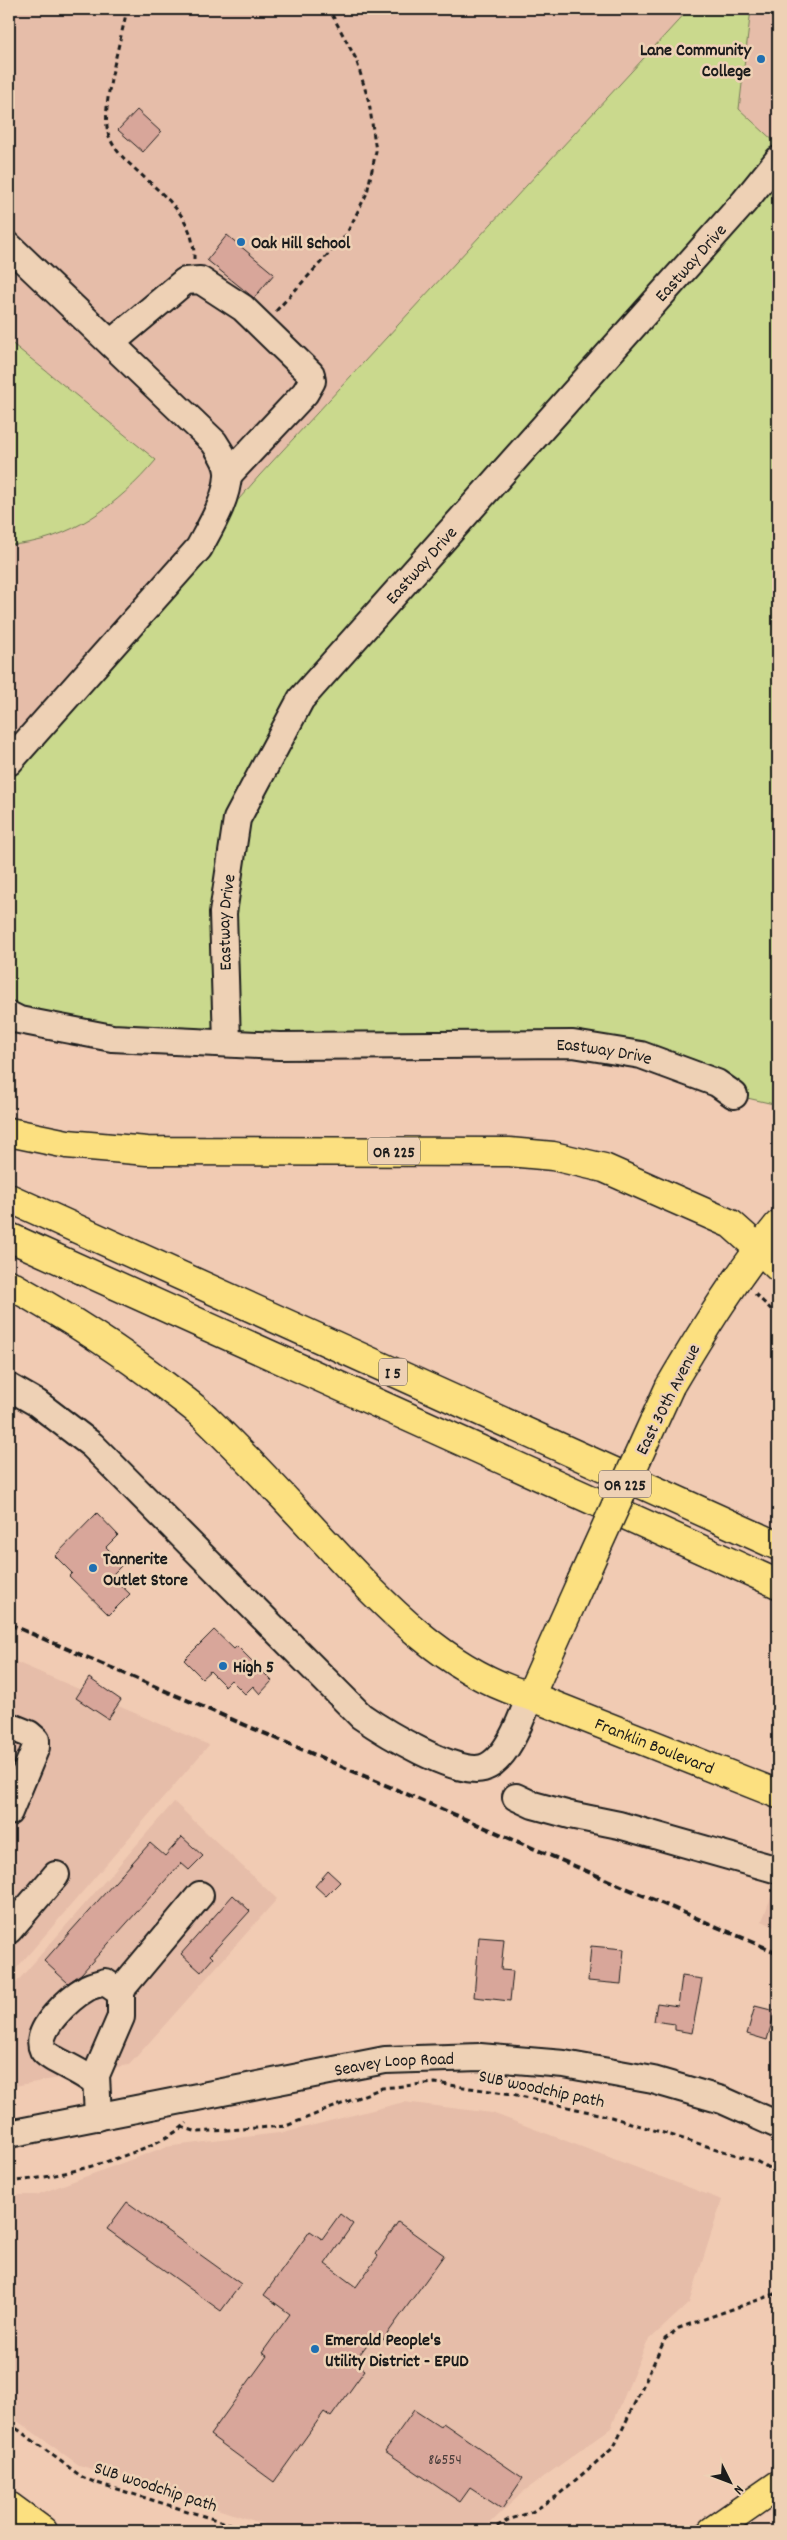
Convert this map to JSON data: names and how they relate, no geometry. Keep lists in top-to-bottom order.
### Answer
{
  "streets": {
    "main road": [
      "OR 225",
      "I 5",
      "East 30th Avenue",
      "Franklin Boulevard"
    ],
    "street": ["Eastway Drive", "Seavey Loop Road"],
    "path": ["SUB woodchip path"]
  },
  "crossings": [
    ["OR 225", "East 30th Avenue"],
    ["East 30th Avenue", "Franklin Boulevard"]
  ],
  "places": [
    "Lane Community College",
    "Oak Hill School",
    "Tannerite Outlet Store",
    "High 5",
    "Emerald People's Utility District - EPUD"
  ],
  "house_numbers": ["86554"],
  "north": "bottom right"
}
